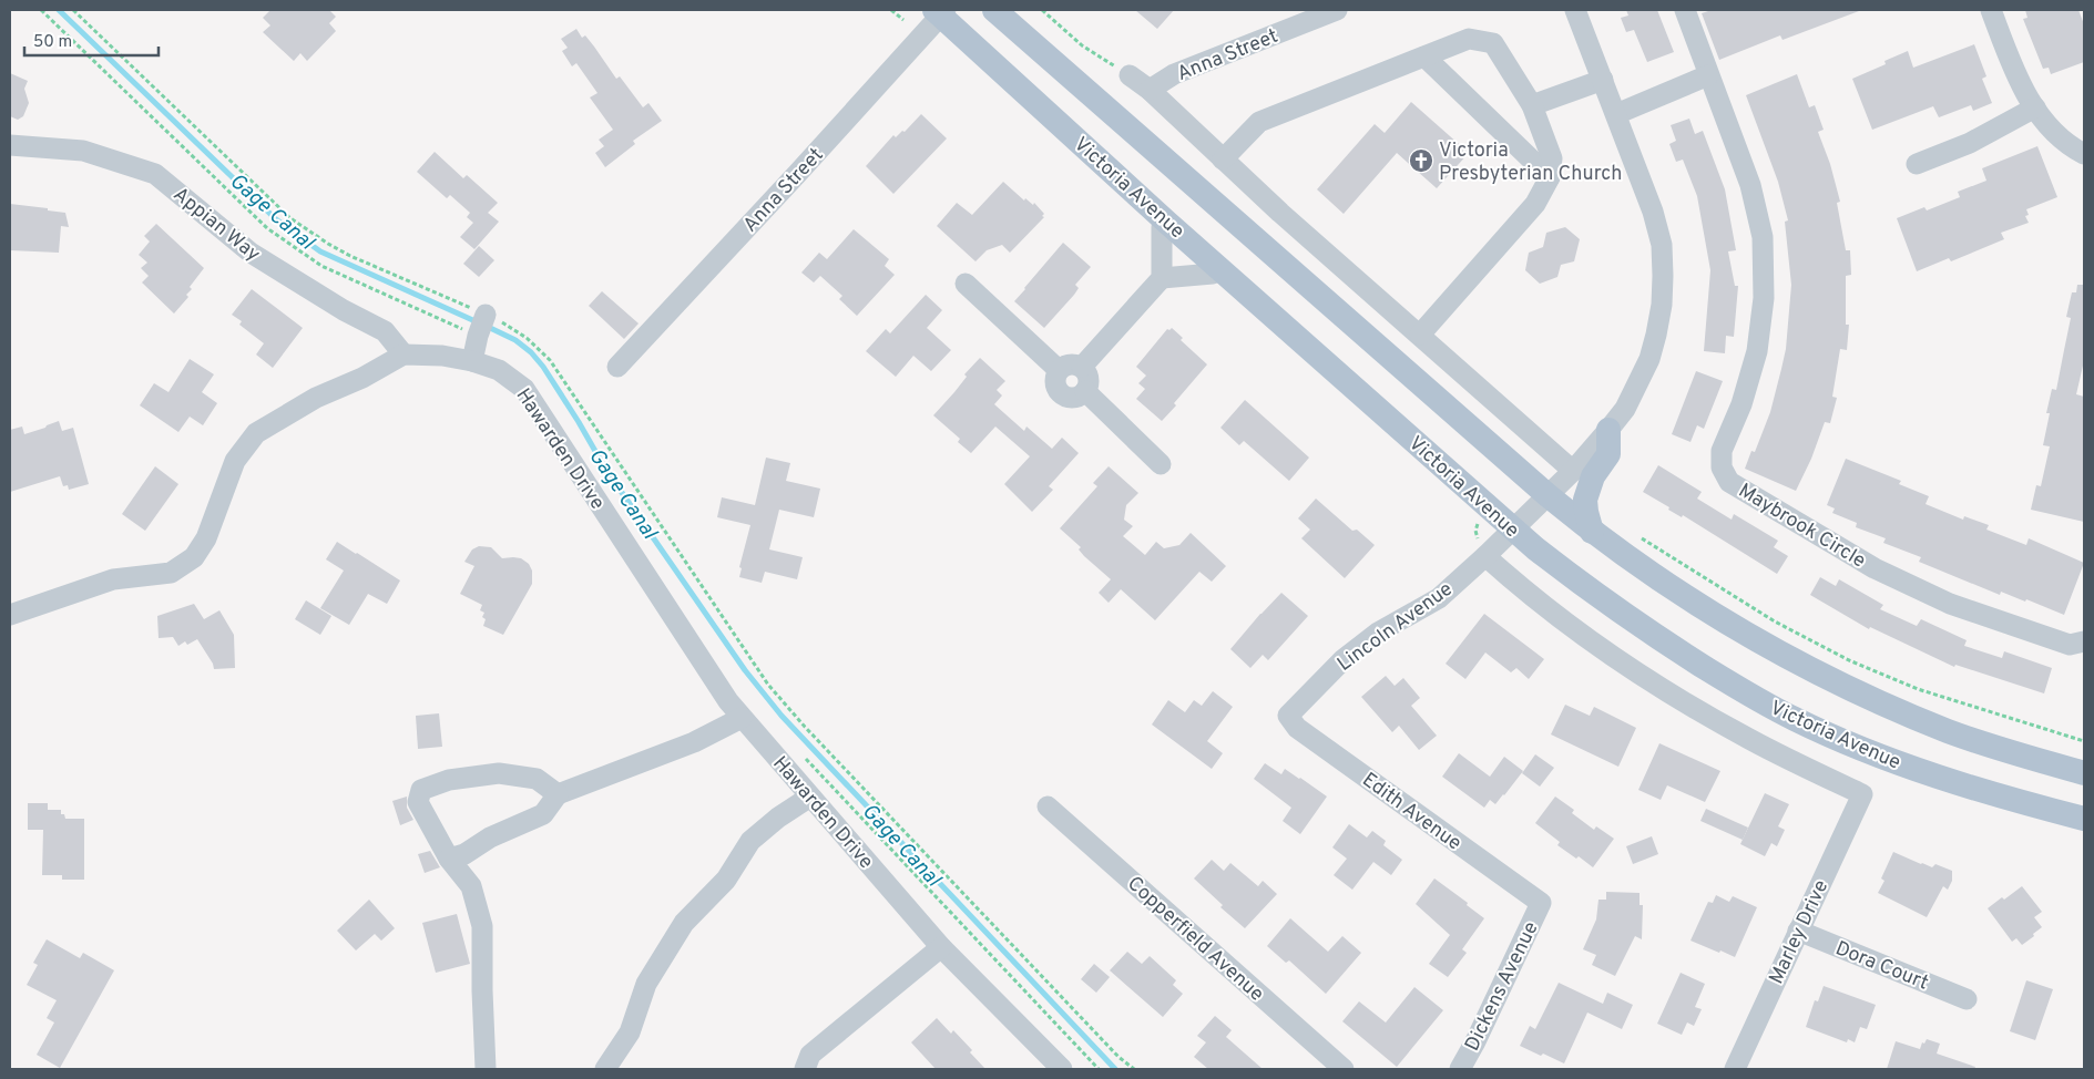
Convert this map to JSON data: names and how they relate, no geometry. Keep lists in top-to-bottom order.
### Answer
{
  "streets": {
    "main road": ["Victoria Avenue"],
    "street": [
      "Anna Street",
      "Appian Way",
      "Hawarden Drive",
      "Maybrook Circle",
      "Lincoln Avenue",
      "Edith Avenue",
      "Marley Drive",
      "Copperfield Avenue",
      "Dora Court",
      "Dickens Avenue"
    ]
  },
  "crossings": [
    ["Anna Street", "Victoria Avenue"],
    ["Victoria Avenue", "Lincoln Avenue"],
    ["Appian Way", "Hawarden Drive"],
    ["Lincoln Avenue", "Edith Avenue"],
    ["Lincoln Avenue", "Marley Drive"],
    ["Edith Avenue", "Dickens Avenue"],
    ["Marley Drive", "Dora Court"]
  ],
  "water": ["Gage Canal"],
  "places": {
    "church": ["Victoria Presbyterian Church"]
  },
  "scale_bar": "50 m"
}
